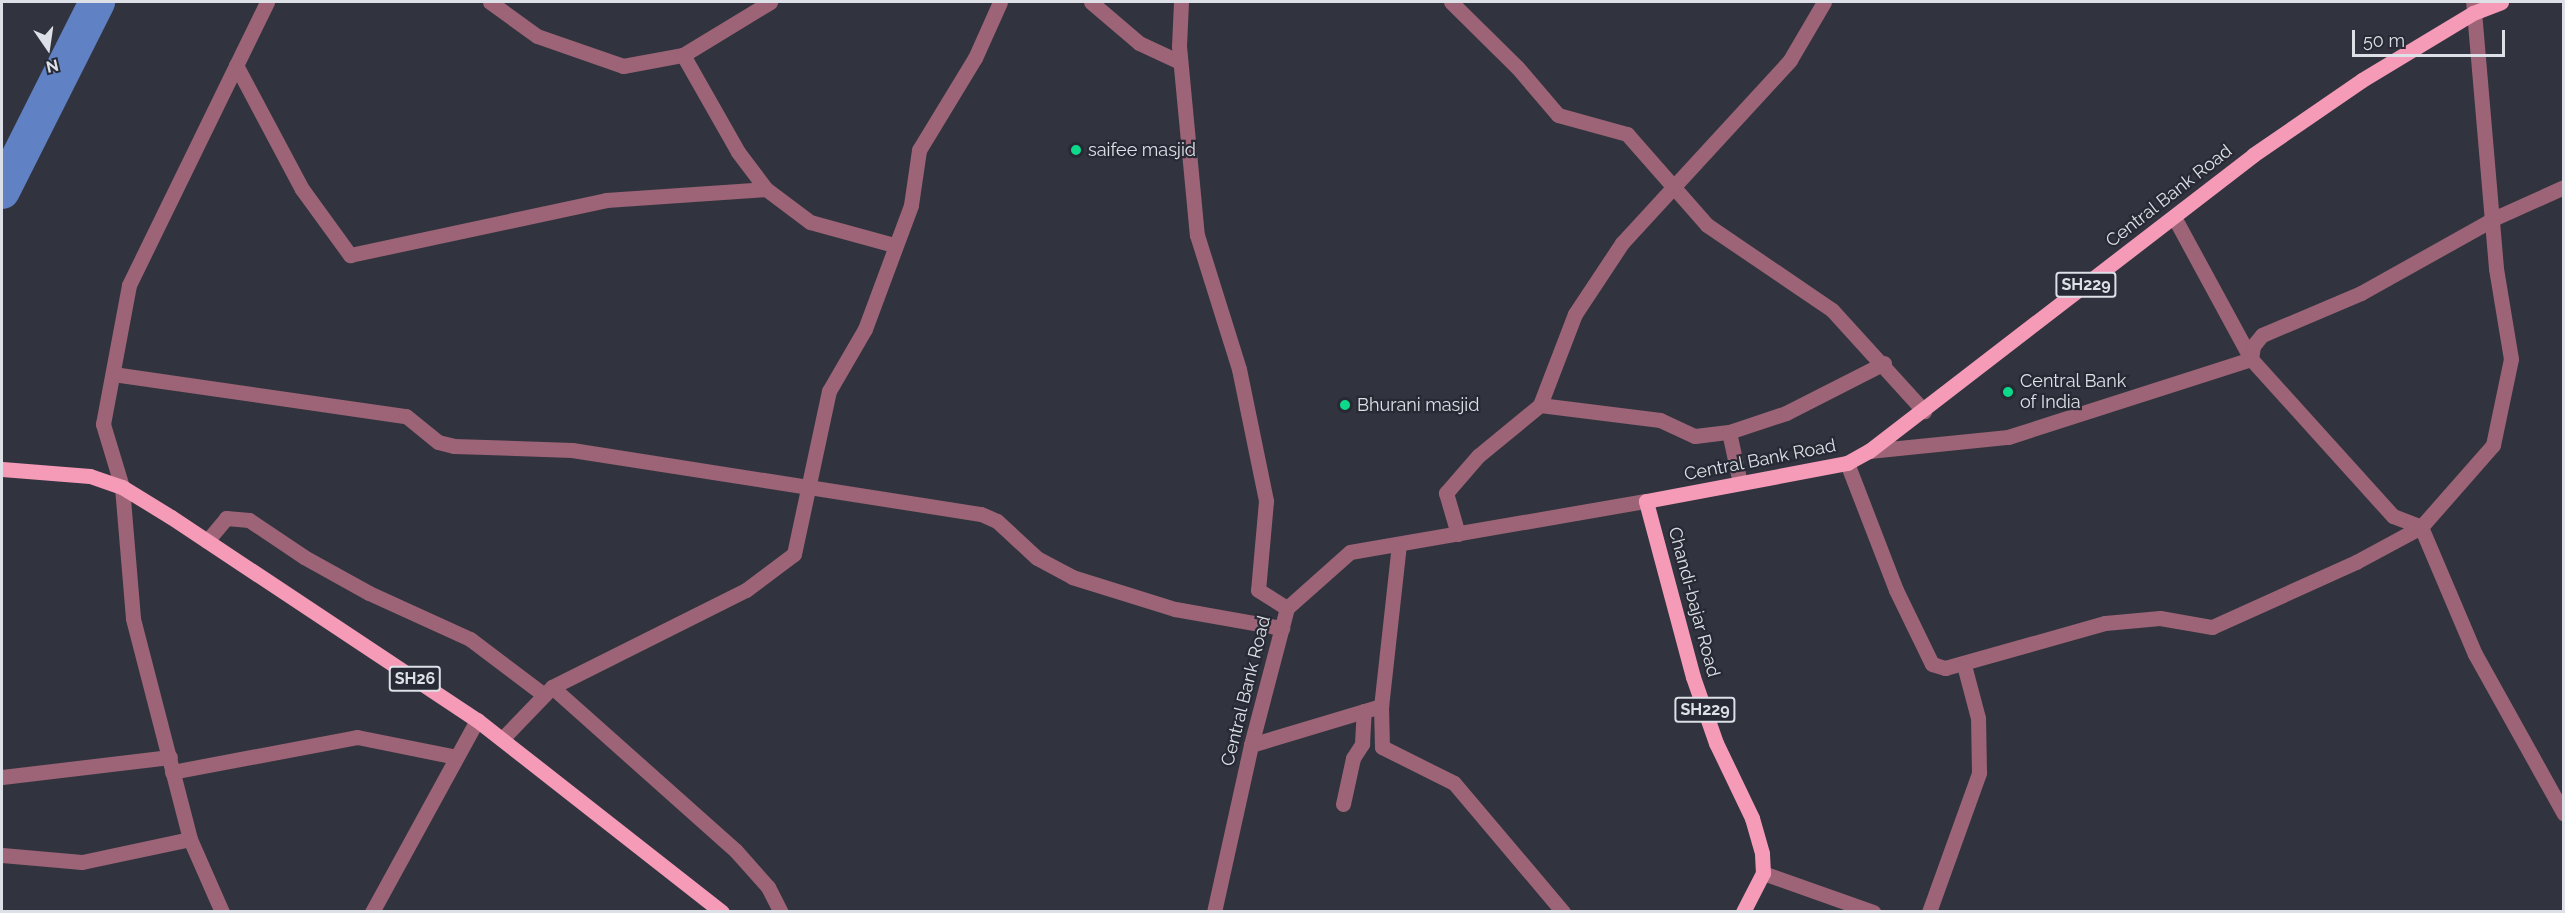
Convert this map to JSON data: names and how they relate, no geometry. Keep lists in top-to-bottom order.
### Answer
{
  "streets": {
    "main road": [
      "Central Bank Road",
      "SH229",
      "Chandi-bajar Road",
      "SH26"
    ]
  },
  "crossings": [
    ["Central Bank Road", "Chandi-bajar Road"]
  ],
  "places": ["saifee masjid", "Central Bank of India", "Bhurani masjid"],
  "scale_bar": "50 m",
  "north": "bottom"
}
